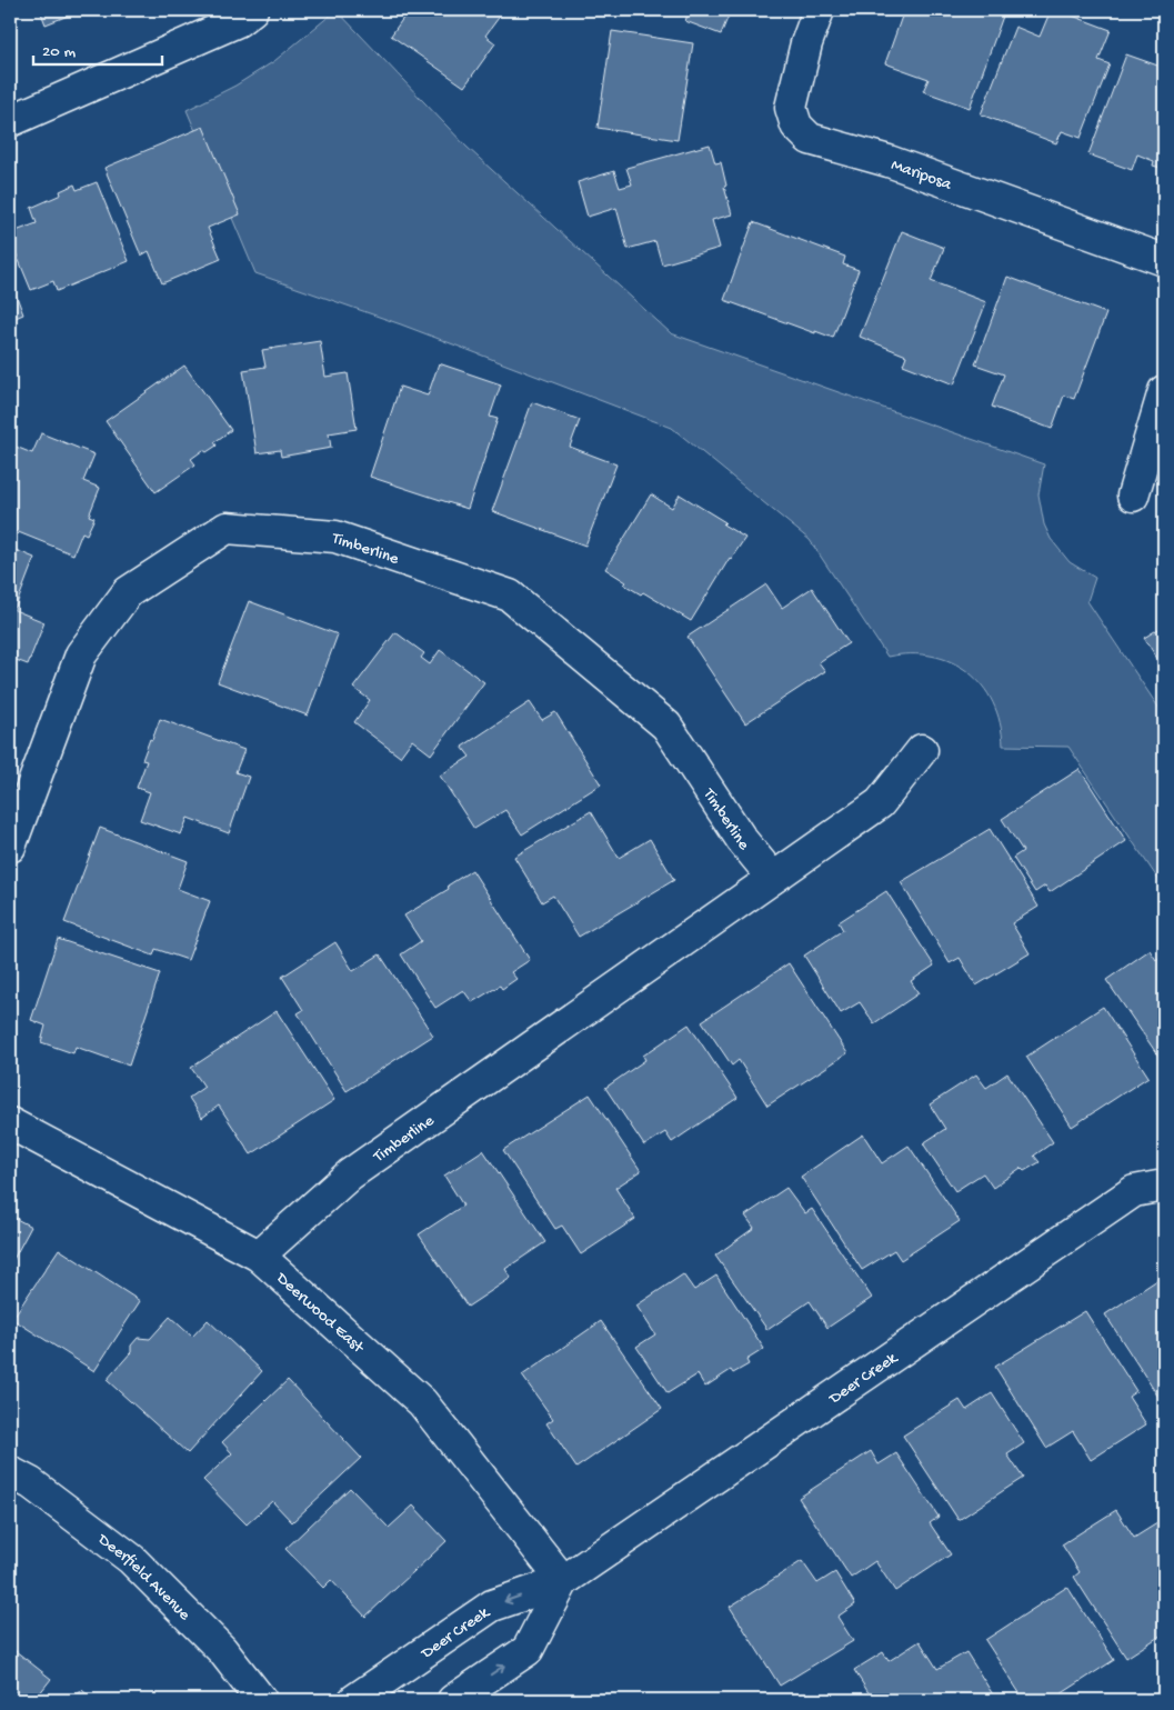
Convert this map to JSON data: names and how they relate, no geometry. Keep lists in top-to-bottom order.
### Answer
{
  "streets": {
    "street": [
      "Mariposa",
      "Timberline",
      "Deerwood East",
      "Deer Creek",
      "Deerfield Avenue"
    ]
  },
  "crossings": [
    ["Timberline", "Deerwood East"],
    ["Deerwood East", "Deer Creek"]
  ],
  "scale_bar": "20 m"
}
